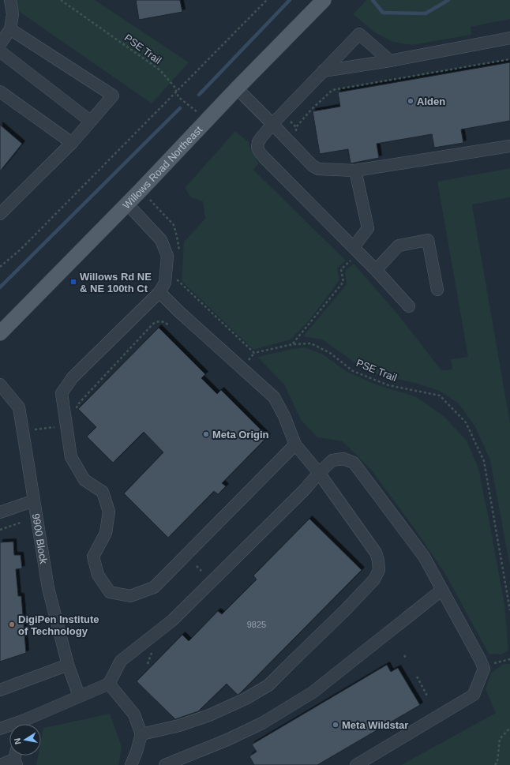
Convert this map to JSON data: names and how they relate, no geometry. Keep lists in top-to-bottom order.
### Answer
{
  "streets": {
    "main road": ["Willows Road Northeast"],
    "lane": ["9900 Block"],
    "path": ["PSE Trail"]
  },
  "crossings": [
    ["PSE Trail", "Willows Road Northeast"]
  ],
  "places": {
    "other": [
      "Alden",
      "Meta Origin",
      "DigiPen Institute of Technology",
      "Meta Wildstar"
    ],
    "transit": ["Willows Rd NE & NE 100th Ct"]
  },
  "house_numbers": ["9825"],
  "north": "left"
}
